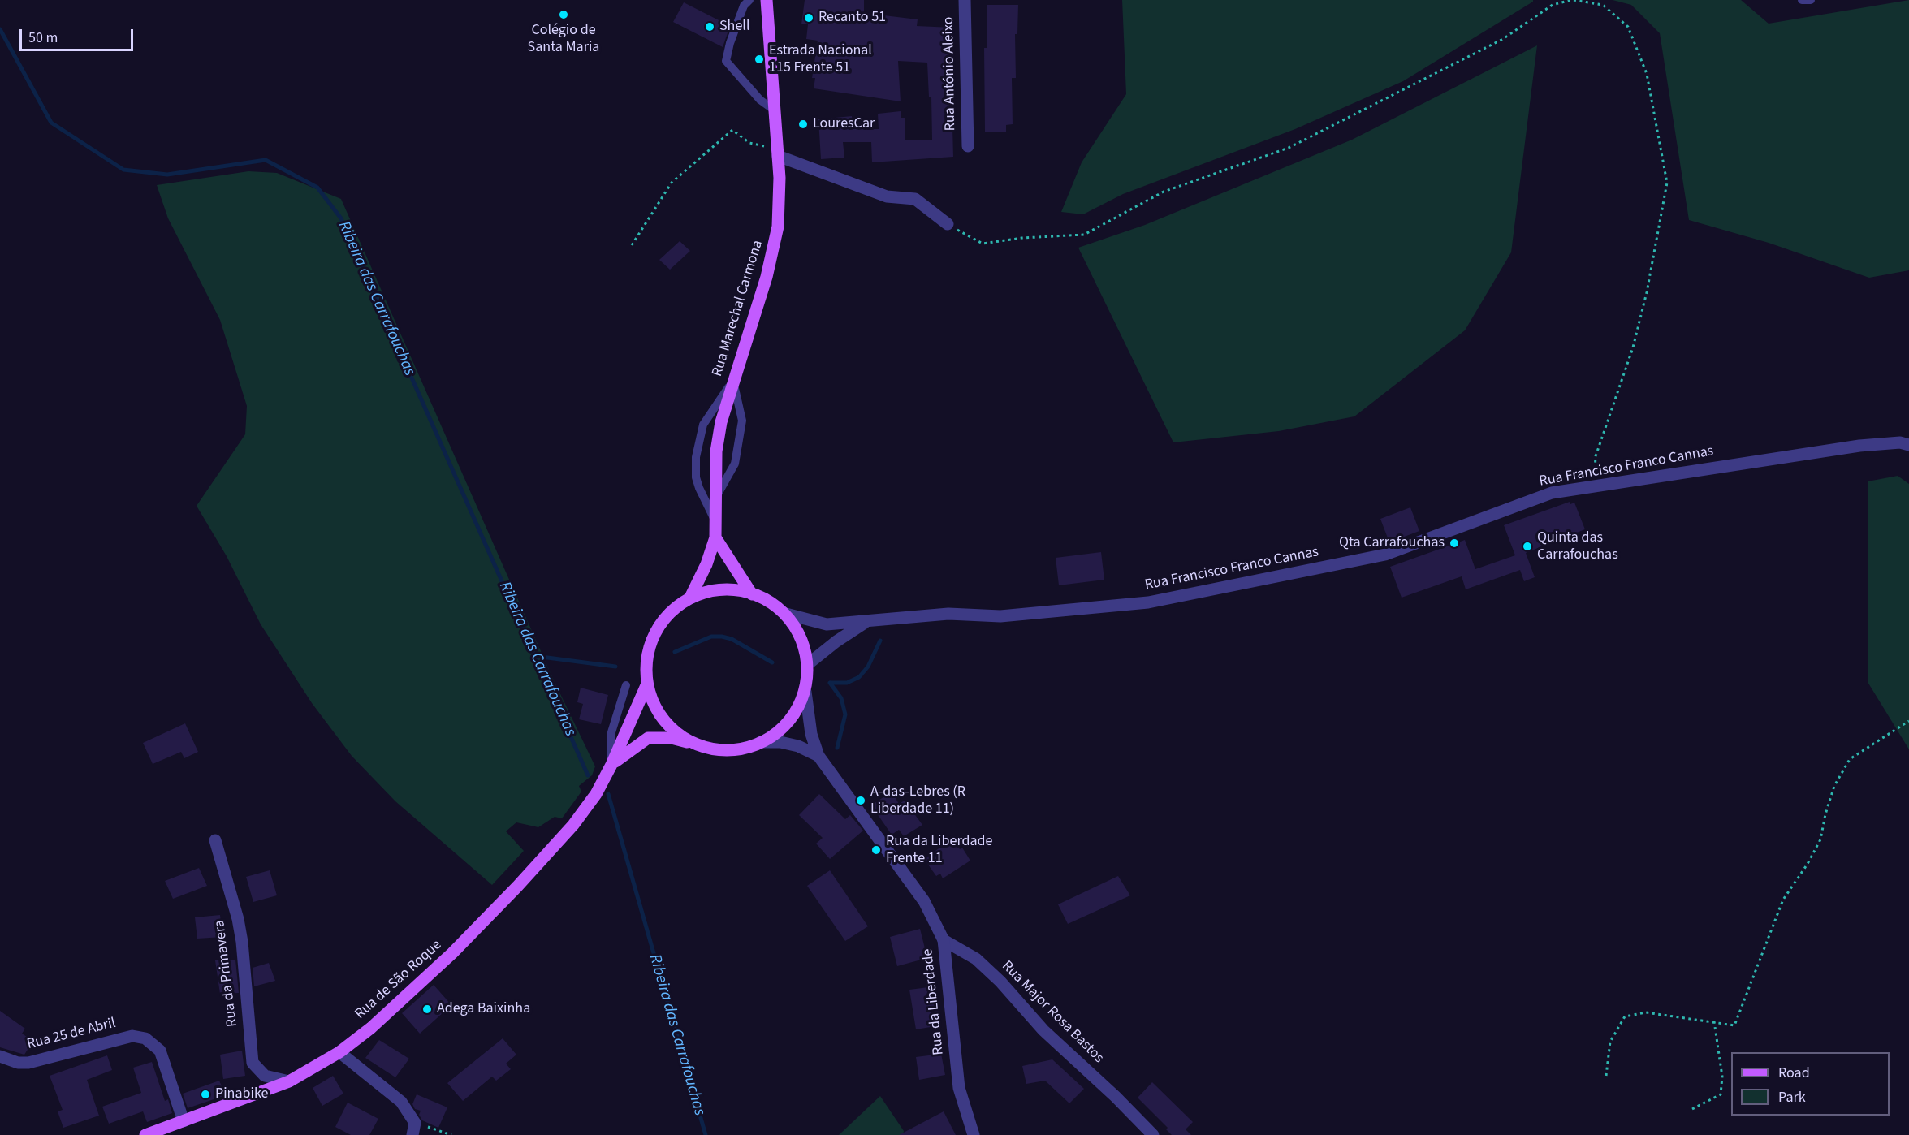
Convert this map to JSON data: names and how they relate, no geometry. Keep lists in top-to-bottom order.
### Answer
{
  "streets": {
    "main road": ["Rua Marechal Carmona", "Rua de São Roque"],
    "street": [
      "Rua António Aleixo",
      "Rua Francisco Franco Cannas",
      "Rua da Primavera",
      "Rua da Liberdade",
      "Rua Major Rosa Bastos",
      "Rua 25 de Abril"
    ]
  },
  "crossings": [
    ["Rua Marechal Carmona", "Rua Francisco Franco Cannas"],
    ["Rua Marechal Carmona", "Rua de São Roque"],
    ["Rua Marechal Carmona", "Rua da Liberdade"],
    ["Rua Francisco Franco Cannas", "Rua de São Roque"],
    ["Rua Francisco Franco Cannas", "Rua da Liberdade"],
    ["Rua da Primavera", "Rua de São Roque"],
    ["Rua de São Roque", "Rua da Liberdade"],
    ["Rua de São Roque", "Rua 25 de Abril"],
    ["Rua da Liberdade", "Rua Major Rosa Bastos"]
  ],
  "water": ["Ribeira das Carrafouchas"],
  "places": [
    "Colégio de Santa Maria",
    "Recanto 51",
    "Shell",
    "Estrada Nacional 115 Frente 51",
    "LouresCar",
    "Qta Carrafouchas",
    "Quinta das Carrafouchas",
    "A-das-Lebres (R Liberdade 11)",
    "Rua da Liberdade Frente 11",
    "Adega Baixinha",
    "Pinabike"
  ],
  "legend": ["Road", "Park"],
  "scale_bar": "50 m"
}
